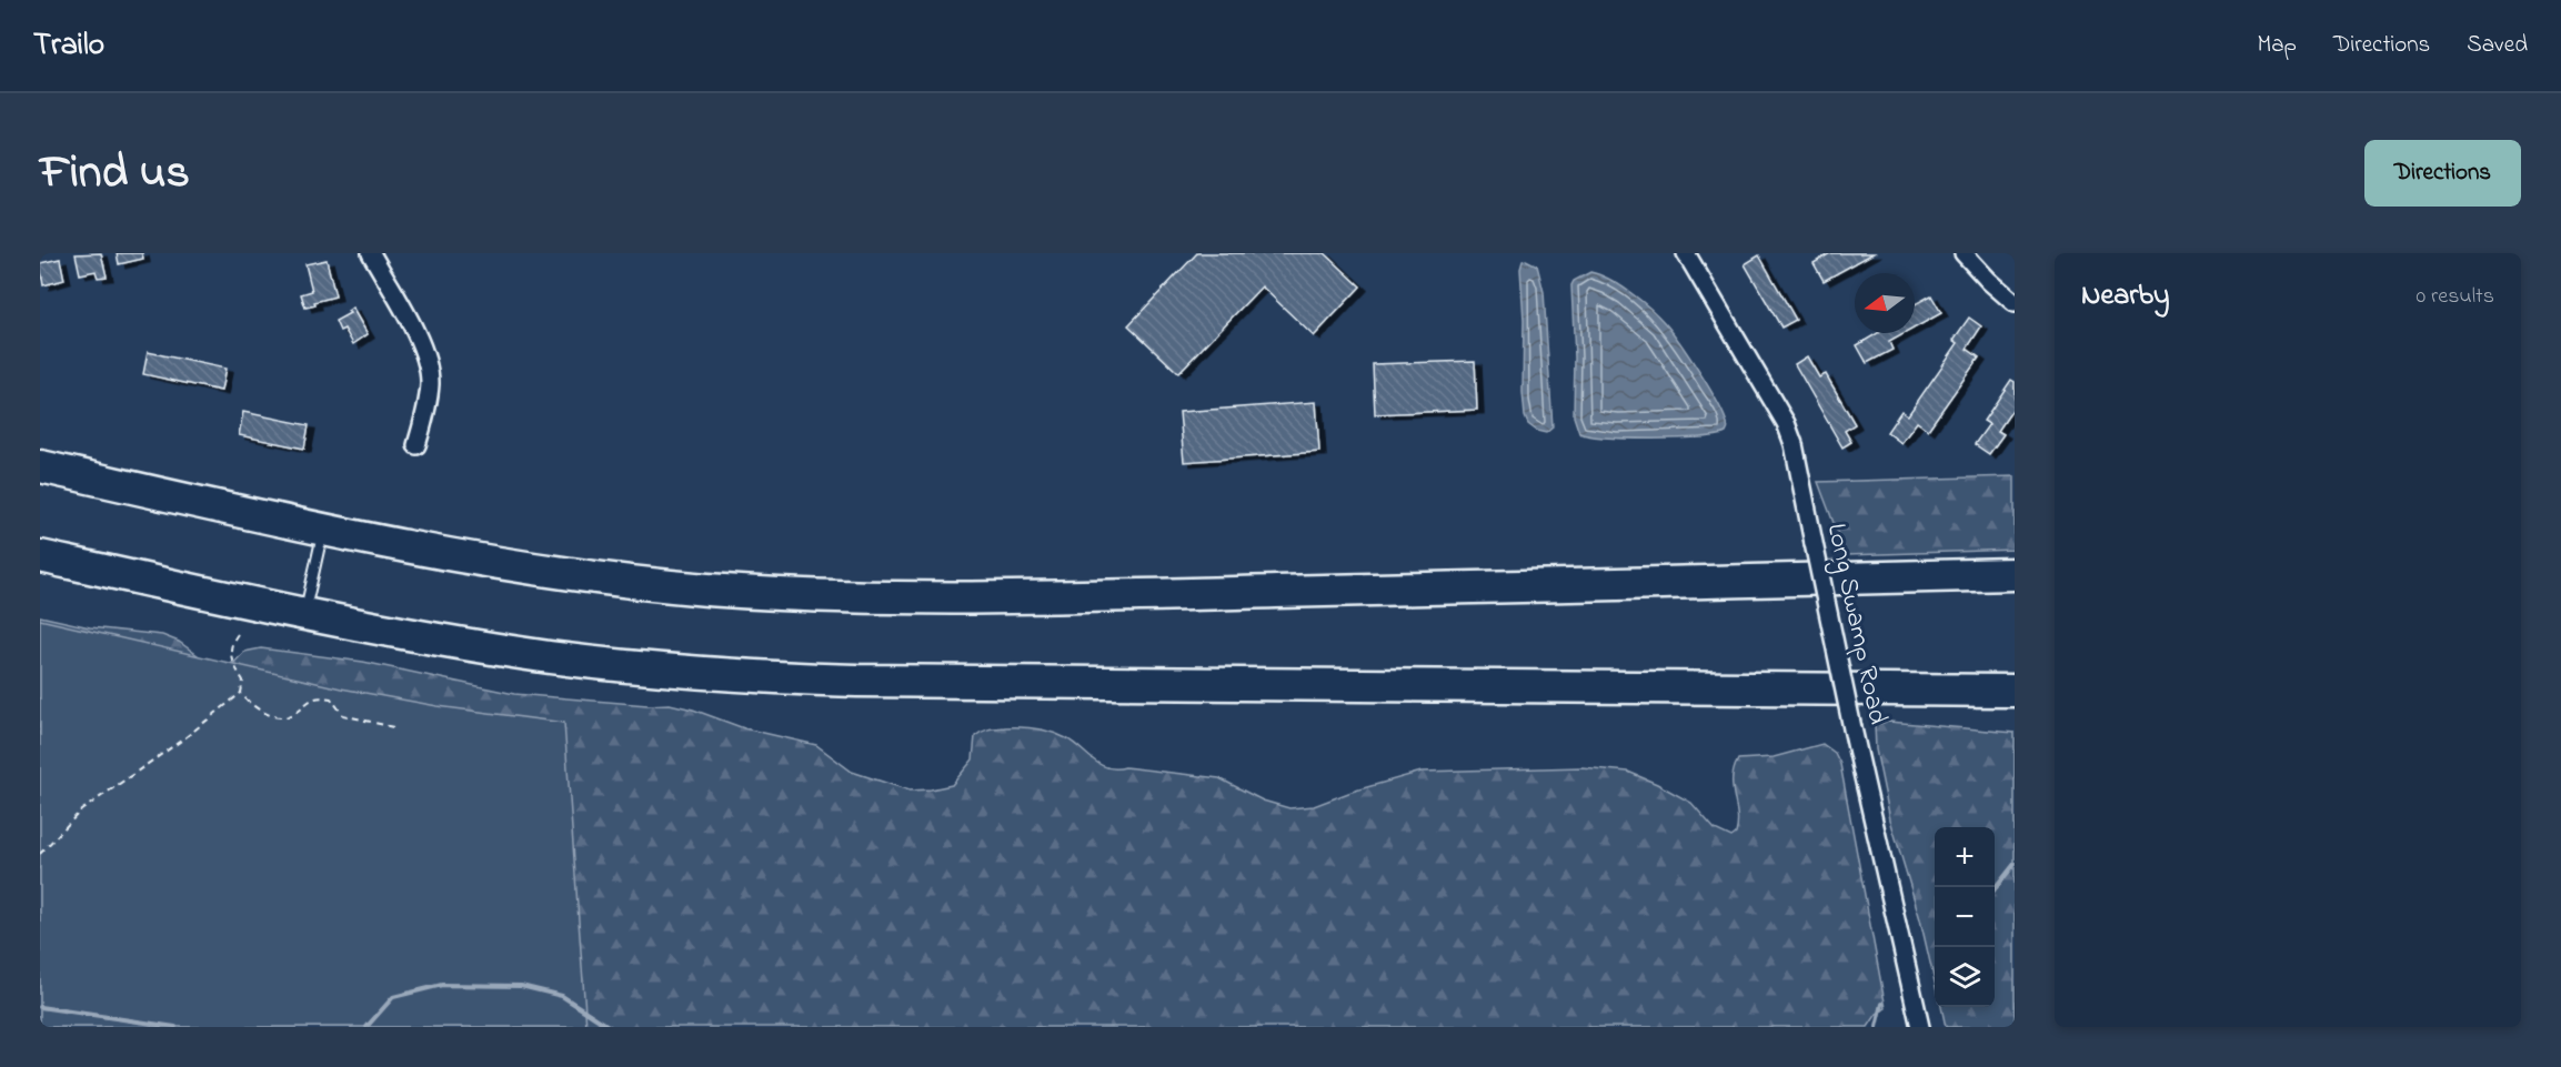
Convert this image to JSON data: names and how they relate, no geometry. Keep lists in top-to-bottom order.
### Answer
{
  "streets": {
    "street": ["Long Swamp Road"]
  },
  "north": "left",
  "page": {
    "header": "Trailo",
    "nav": ["Map", "Directions", "Saved"],
    "title": "Find us",
    "buttons": "Directions",
    "heading": ["Nearby", "0 results"],
    "map_buttons": ["+", "−"]
  }
}
